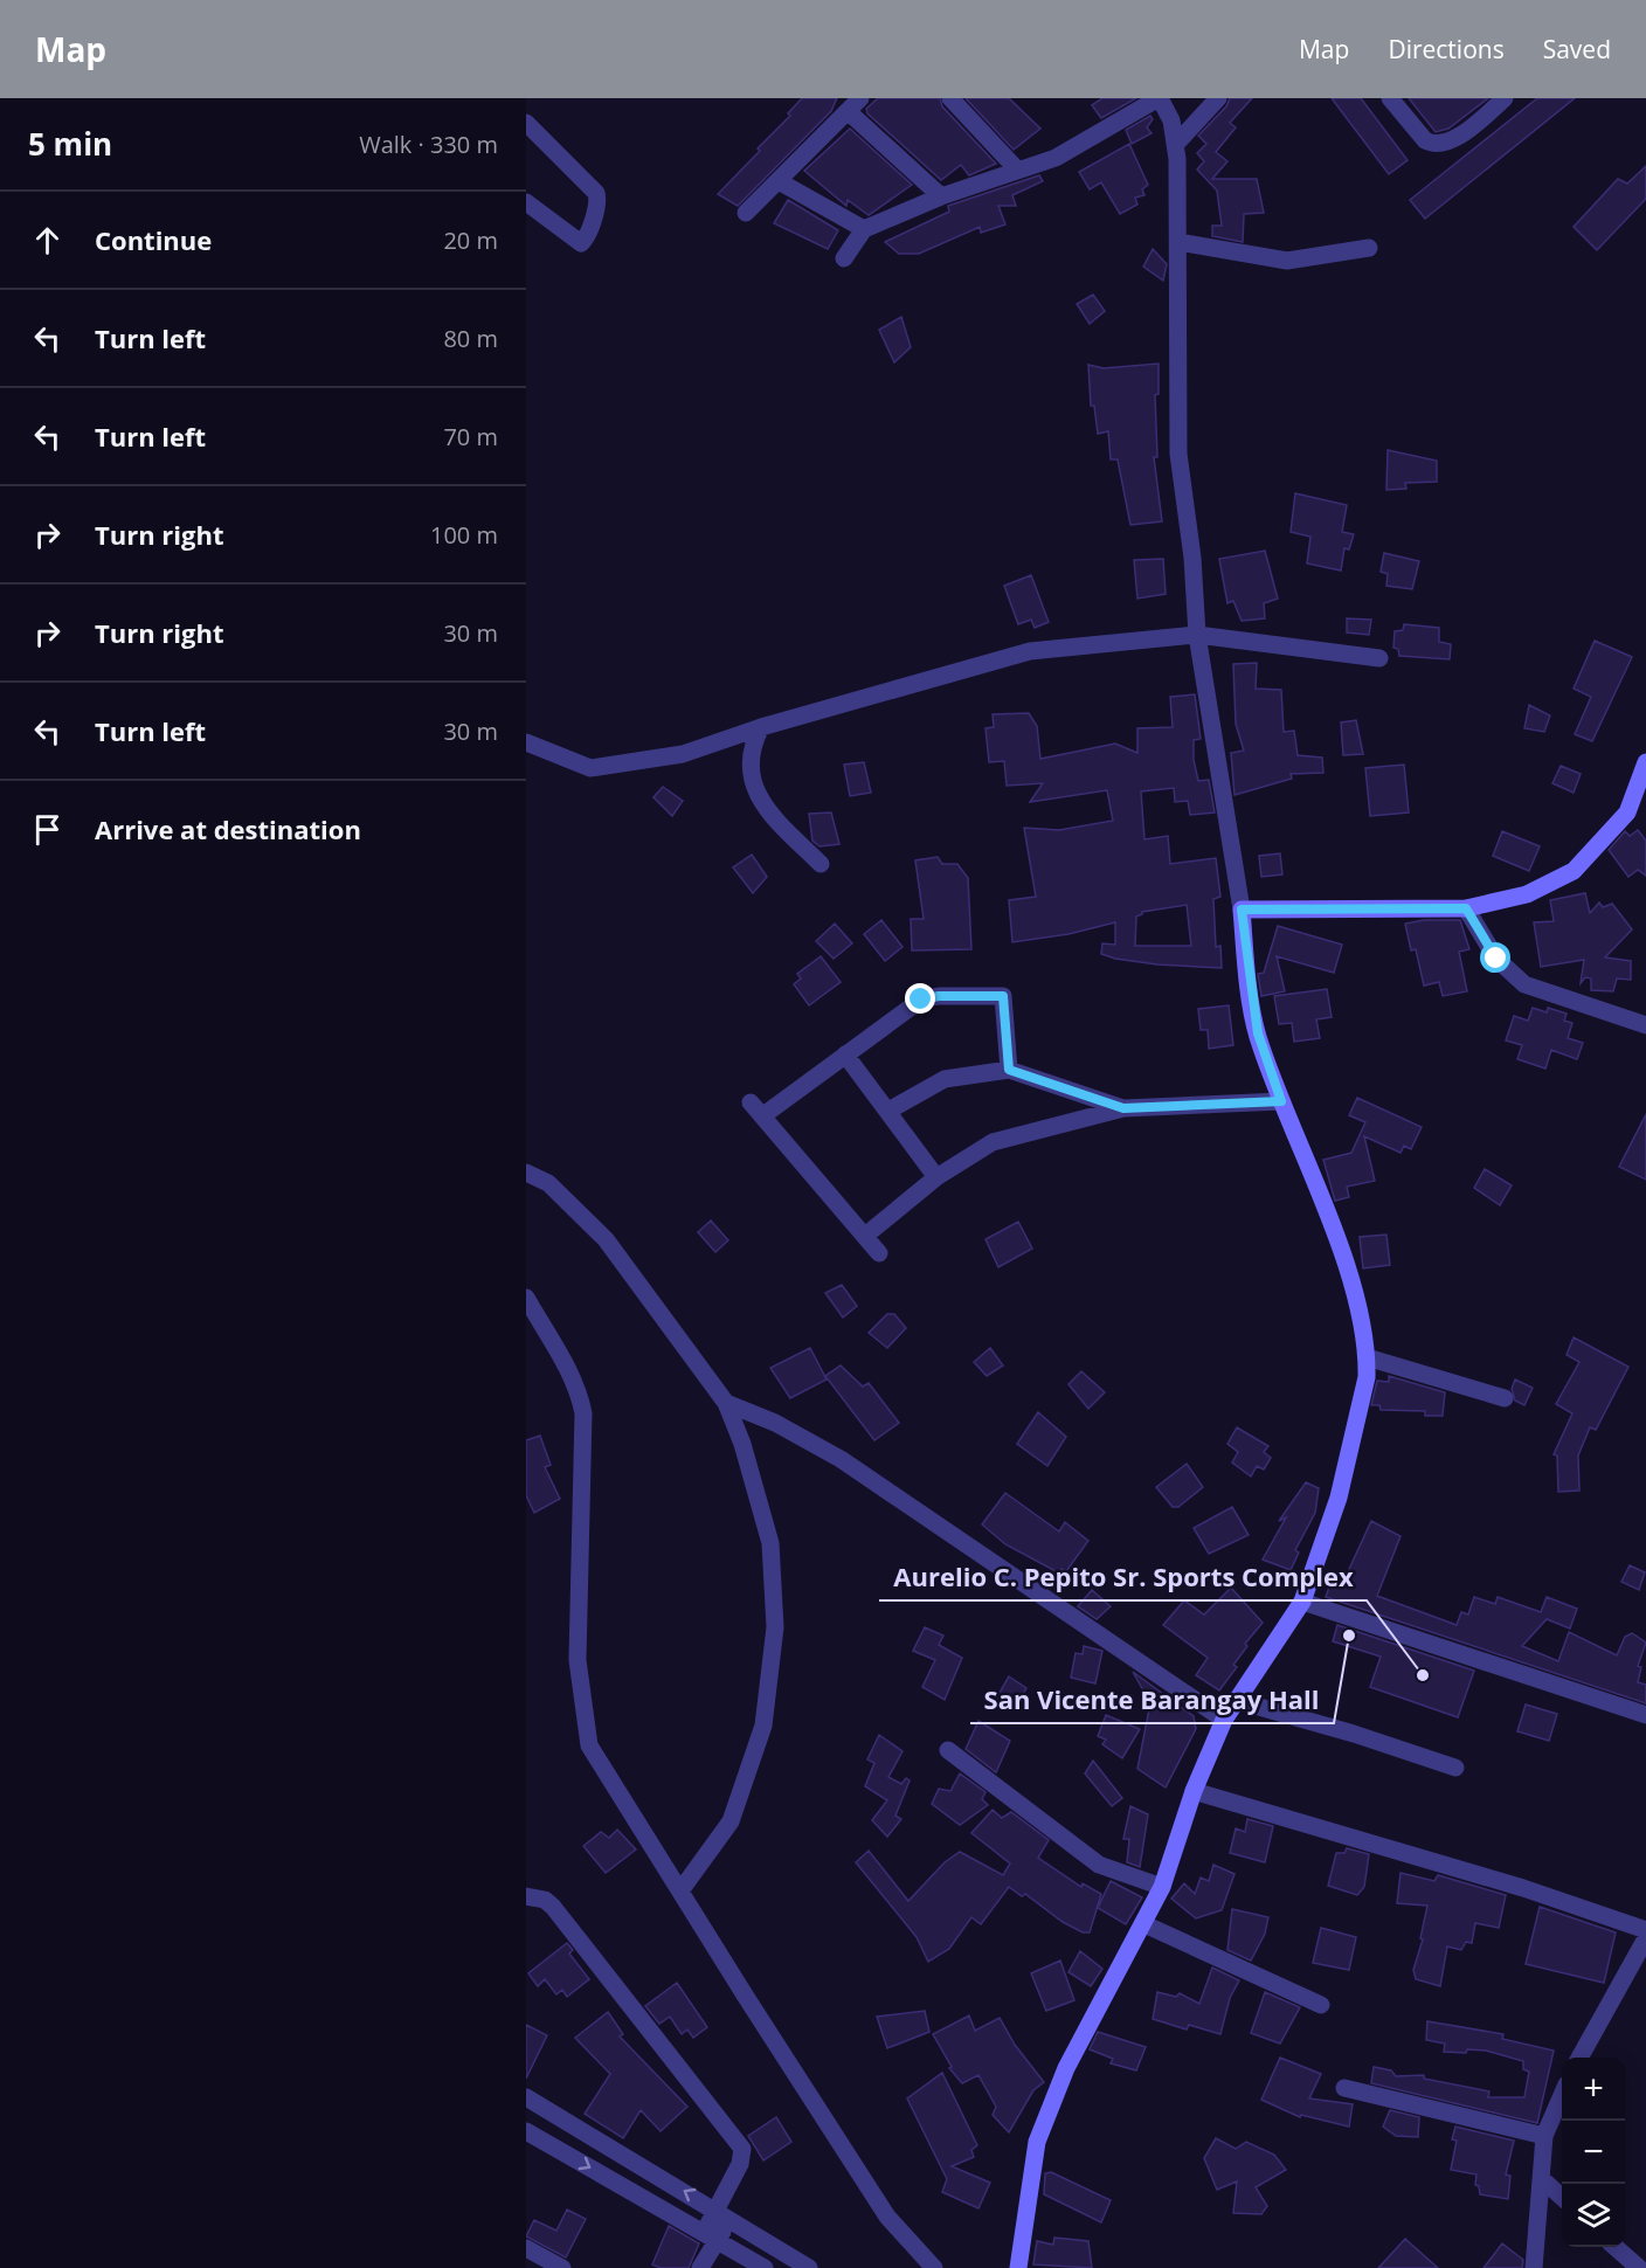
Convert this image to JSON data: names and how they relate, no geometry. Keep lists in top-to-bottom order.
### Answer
{
  "places": ["San Vicente Barangay Hall", "Aurelio C. Pepito Sr. Sports Complex"],
  "page": {
    "header": "Map",
    "nav": ["Map", "Directions", "Saved"],
    "heading": ["5 min", "Walk · 330 m"],
    "list": [
      ["Continue", "20 m"],
      ["Turn left", "80 m"],
      ["Turn left", "70 m"],
      ["Turn right", "100 m"],
      ["Turn right", "30 m"],
      ["Turn left", "30 m"],
      "Arrive at destination"
    ],
    "map_buttons": ["+", "−"]
  }
}
